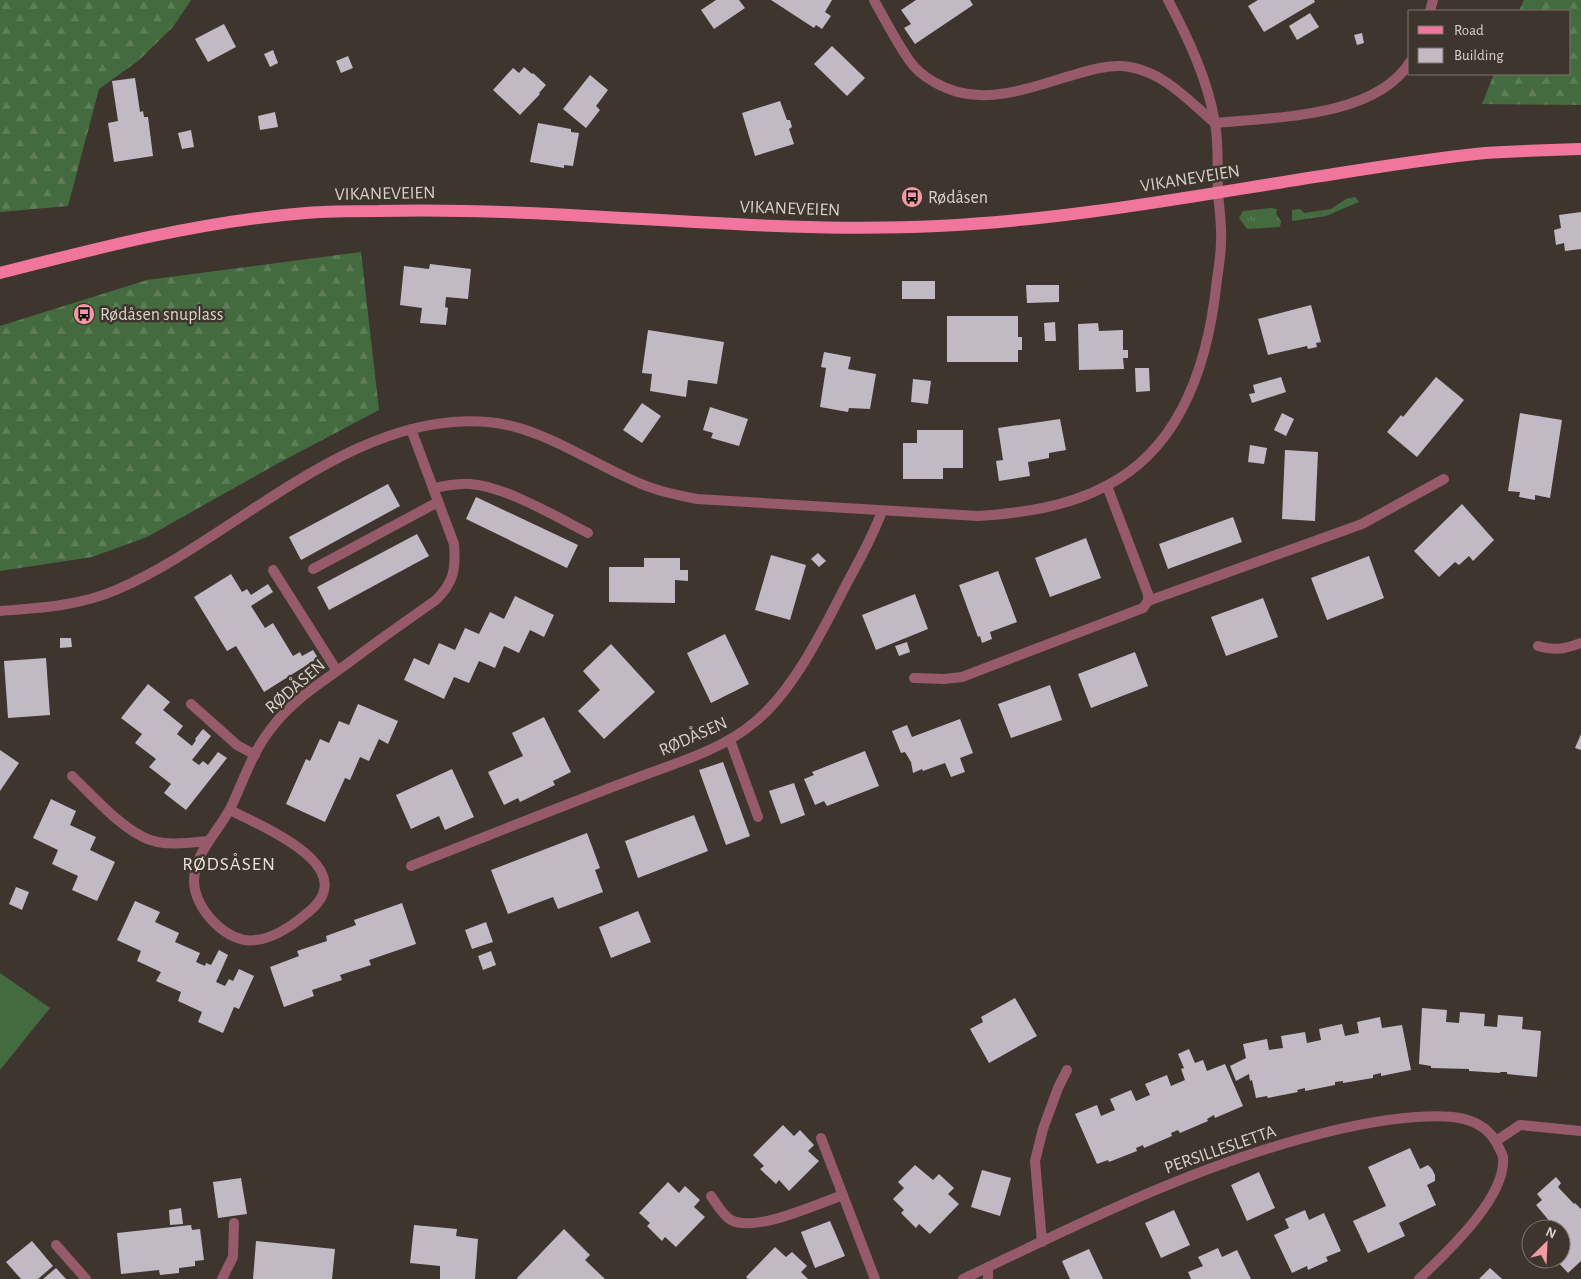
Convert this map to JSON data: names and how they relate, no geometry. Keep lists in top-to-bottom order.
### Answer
{
  "streets": {
    "main road": ["VIKANEVEIEN"],
    "street": ["RØDÅSEN", "PERSILLESLETTA"]
  },
  "districts": ["RØDSÅSEN"],
  "places": {
    "bus stop": ["Rødåsen", "Rødåsen snuplass"]
  },
  "legend": ["Road", "Building"],
  "north": "top right"
}
